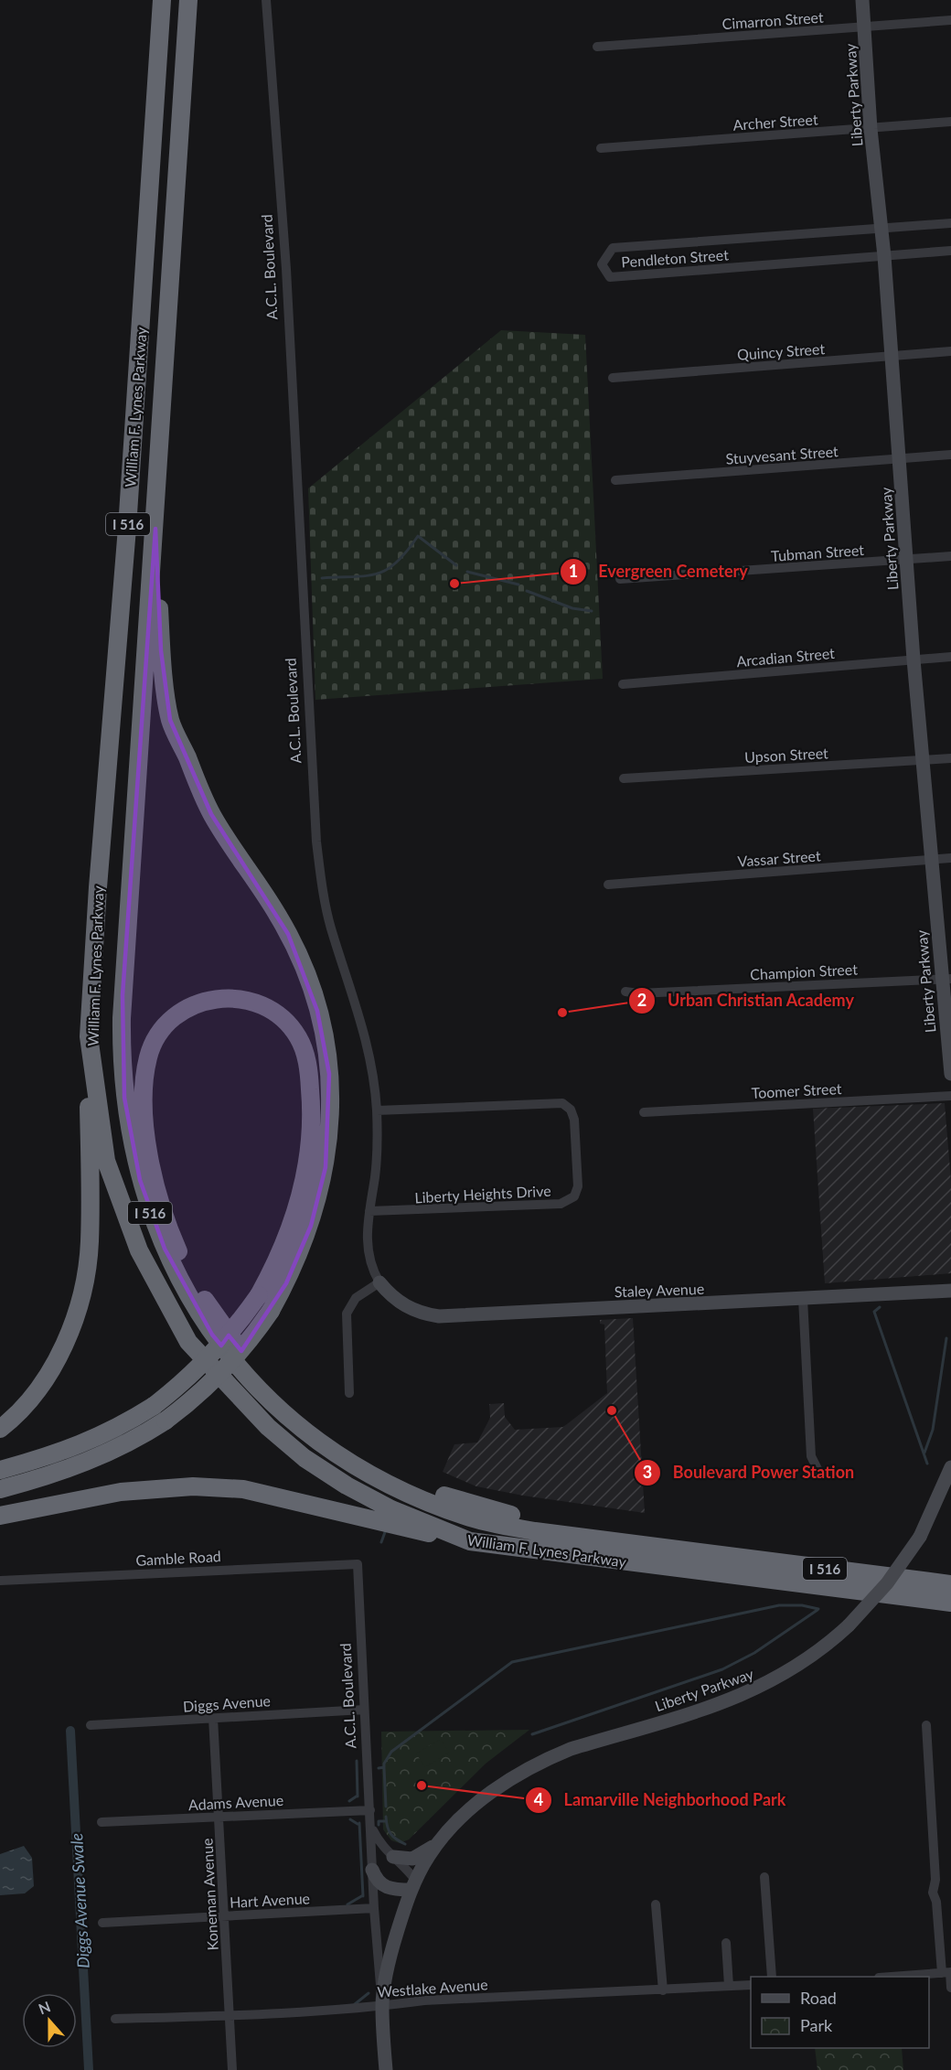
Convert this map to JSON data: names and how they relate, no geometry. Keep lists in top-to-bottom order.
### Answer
{
  "streets": {
    "highway": ["William F. Lynes Parkway", "I 516"],
    "street": [
      "Cimarron Street",
      "Liberty Parkway",
      "Archer Street",
      "Pendleton Street",
      "A.C.L. Boulevard",
      "Quincy Street",
      "Stuyvesant Street",
      "Tubman Street",
      "Arcadian Street",
      "Upson Street",
      "Vassar Street",
      "Champion Street",
      "Toomer Street",
      "Liberty Heights Drive",
      "Staley Avenue",
      "Gamble Road",
      "Diggs Avenue",
      "Adams Avenue",
      "Koneman Avenue",
      "Hart Avenue",
      "Westlake Avenue"
    ]
  },
  "crossings": [
    ["Cimarron Street", "Liberty Parkway"],
    ["Liberty Parkway", "Archer Street"],
    ["Liberty Parkway", "Pendleton Street"],
    ["Liberty Parkway", "A.C.L. Boulevard"],
    ["Liberty Parkway", "Quincy Street"],
    ["Liberty Parkway", "Stuyvesant Street"],
    ["Liberty Parkway", "Tubman Street"],
    ["Liberty Parkway", "Arcadian Street"],
    ["Liberty Parkway", "Upson Street"],
    ["Liberty Parkway", "Vassar Street"],
    ["Liberty Parkway", "Champion Street"],
    ["A.C.L. Boulevard", "Liberty Heights Drive"],
    ["A.C.L. Boulevard", "Staley Avenue"],
    ["A.C.L. Boulevard", "Gamble Road"],
    ["A.C.L. Boulevard", "Diggs Avenue"],
    ["A.C.L. Boulevard", "Adams Avenue"],
    ["A.C.L. Boulevard", "Hart Avenue"],
    ["A.C.L. Boulevard", "Westlake Avenue"],
    ["Diggs Avenue", "Koneman Avenue"],
    ["Adams Avenue", "Koneman Avenue"],
    ["Koneman Avenue", "Hart Avenue"],
    ["Koneman Avenue", "Westlake Avenue"]
  ],
  "water": ["Diggs Avenue Swale"],
  "places": [
    "Evergreen Cemetery",
    "Urban Christian Academy",
    "Boulevard Power Station",
    "Lamarville Neighborhood Park"
  ],
  "legend": ["Road", "Park"],
  "north": "top"
}
